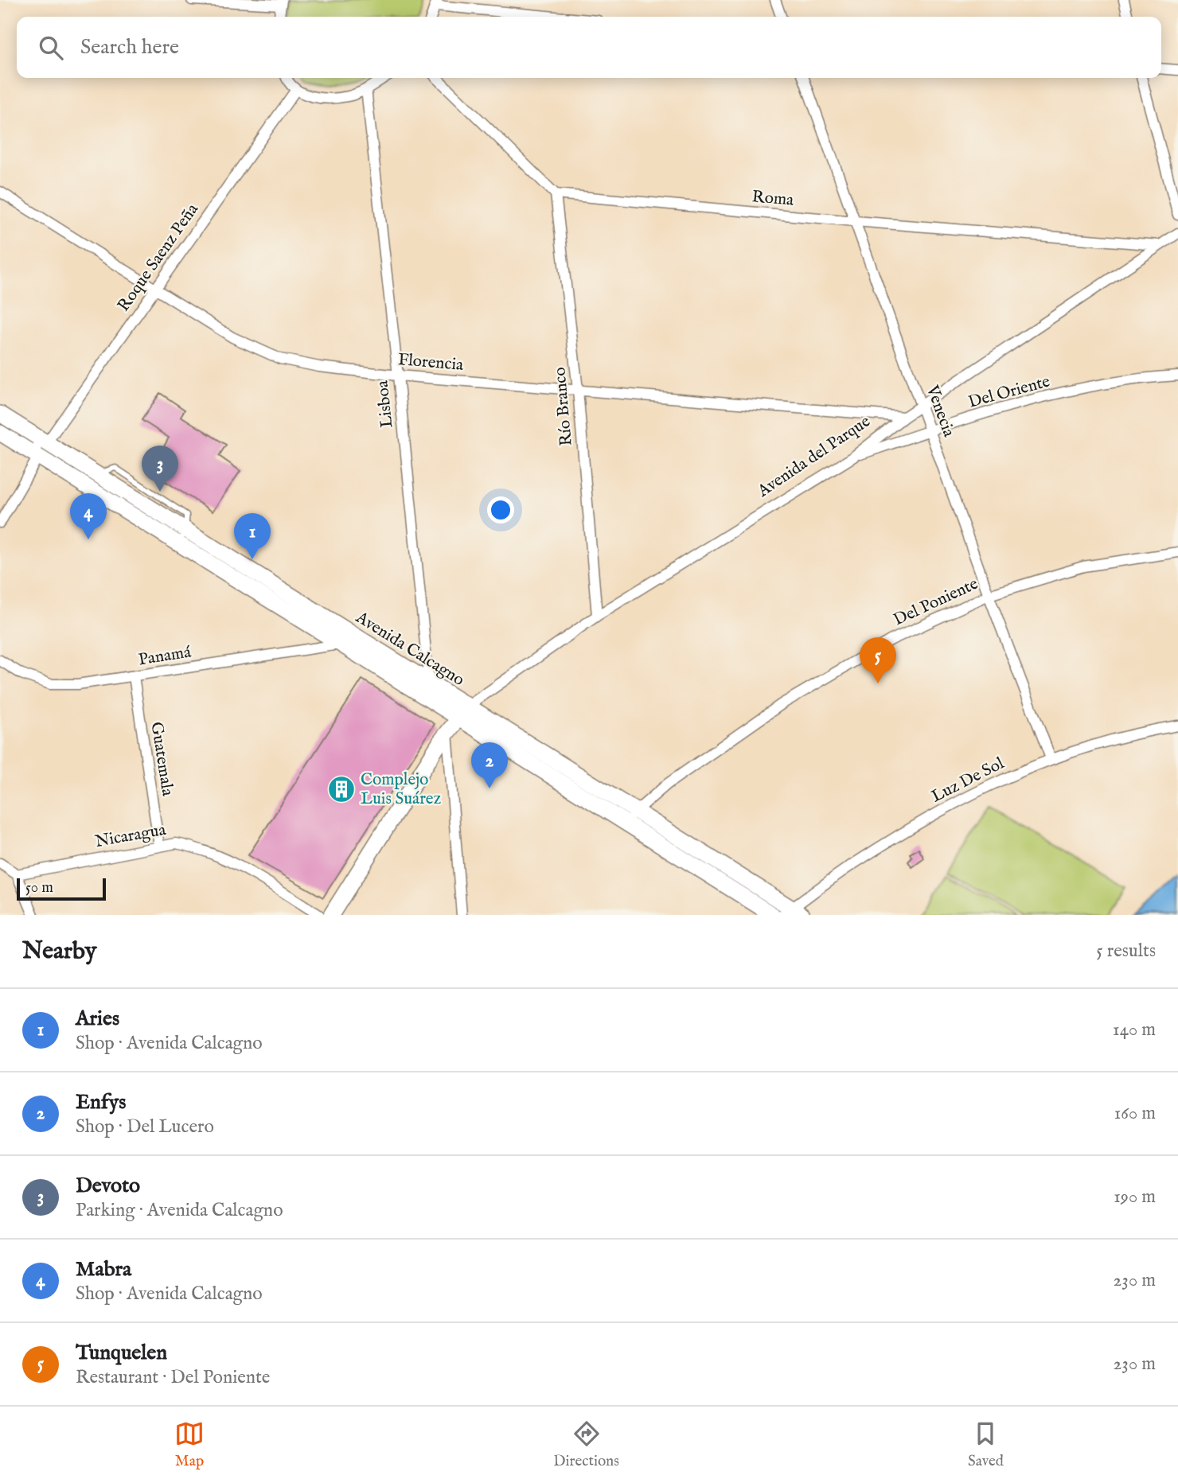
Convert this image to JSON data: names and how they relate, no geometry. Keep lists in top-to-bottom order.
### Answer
{
  "streets": {
    "street": [
      "Roma",
      "Roque Saenz Peña",
      "Florencia",
      "Del Oriente",
      "Lisboa",
      "Río Branco",
      "Venecia",
      "Avenida del Parque",
      "Del Poniente",
      "Avenida Calcagno",
      "Panamá",
      "Guatemala",
      "Luz De Sol",
      "Nicaragua"
    ]
  },
  "crossings": [
    ["Roma", "Río Branco"],
    ["Roma", "Venecia"],
    ["Roma", "Avenida del Parque"],
    ["Roque Saenz Peña", "Florencia"],
    ["Roque Saenz Peña", "Avenida Calcagno"],
    ["Florencia", "Lisboa"],
    ["Florencia", "Río Branco"],
    ["Florencia", "Avenida del Parque"],
    ["Del Oriente", "Venecia"],
    ["Del Oriente", "Avenida del Parque"],
    ["Lisboa", "Avenida Calcagno"],
    ["Río Branco", "Avenida del Parque"],
    ["Venecia", "Avenida del Parque"],
    ["Venecia", "Del Poniente"],
    ["Venecia", "Luz De Sol"],
    ["Avenida del Parque", "Avenida Calcagno"],
    ["Del Poniente", "Avenida Calcagno"],
    ["Avenida Calcagno", "Panamá"],
    ["Avenida Calcagno", "Luz De Sol"],
    ["Panamá", "Guatemala"],
    ["Guatemala", "Nicaragua"]
  ],
  "places": {
    "building": ["Complejo Luis Suárez"]
  },
  "scale_bar": "50 m",
  "page": {
    "search": "Search here",
    "pins": [
      "3",
      "4",
      "1",
      "5",
      "2"
    ],
    "scale": "50 m",
    "heading": ["Nearby", "5 results"],
    "list": [
      {
        "mark": "1",
        "name": "Aries",
        "note": "Shop · Avenida Calcagno",
        "value": "140 m"
      },
      {
        "mark": "2",
        "name": "Enfys",
        "note": "Shop · Del Lucero",
        "value": "160 m"
      },
      {
        "mark": "3",
        "name": "Devoto",
        "note": "Parking · Avenida Calcagno",
        "value": "190 m"
      },
      {
        "mark": "4",
        "name": "Mabra",
        "note": "Shop · Avenida Calcagno",
        "value": "230 m"
      },
      {
        "mark": "5",
        "name": "Tunquelen",
        "note": "Restaurant · Del Poniente",
        "value": "230 m"
      }
    ],
    "nav": ["Map", "Directions", "Saved"]
  }
}
